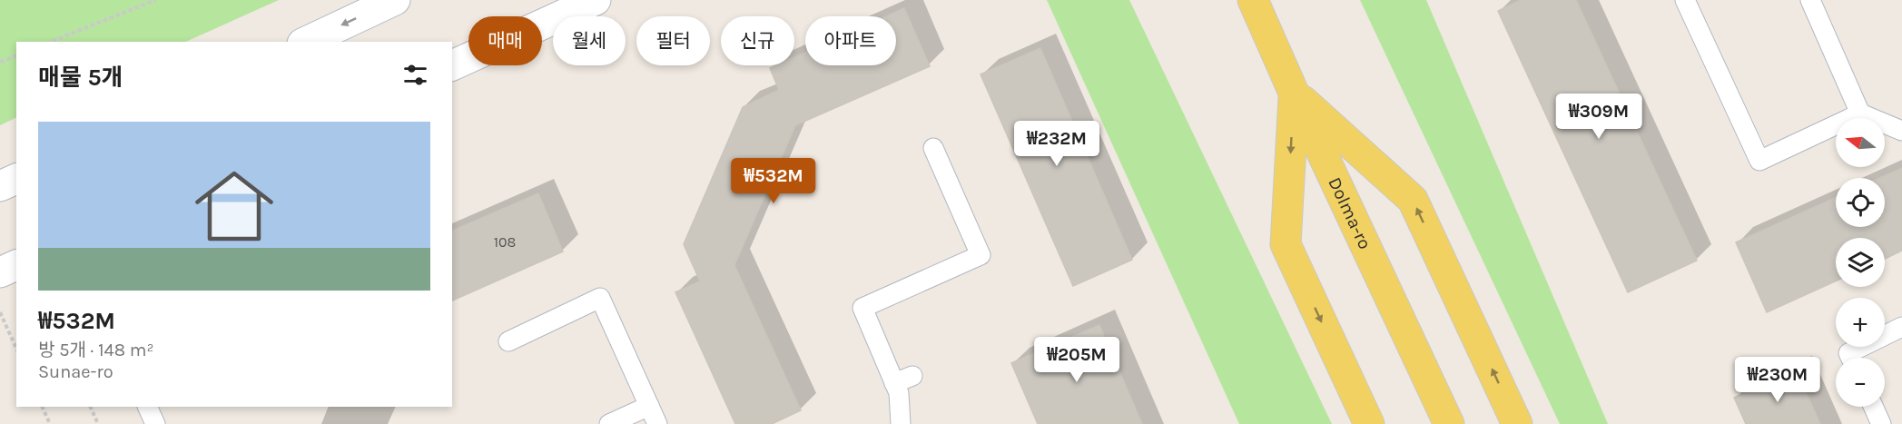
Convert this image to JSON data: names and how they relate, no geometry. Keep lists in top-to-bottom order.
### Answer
{
  "streets": {
    "main road": ["Dolma-ro"]
  },
  "house_numbers": ["108"],
  "north": "left",
  "page": {
    "chip": [
      "매매",
      "월세",
      "필터",
      "신규",
      "아파트"
    ],
    "heading": "매물 5개",
    "price": [
      "₩309M",
      "₩232M",
      "₩532M",
      "₩205M",
      "₩230M"
    ],
    "list": [
      {
        "name": "₩532M",
        "note": "방 5개 · 148 m² · Sunae-ro"
      }
    ],
    "map_buttons": ["+", "−"]
  }
}
